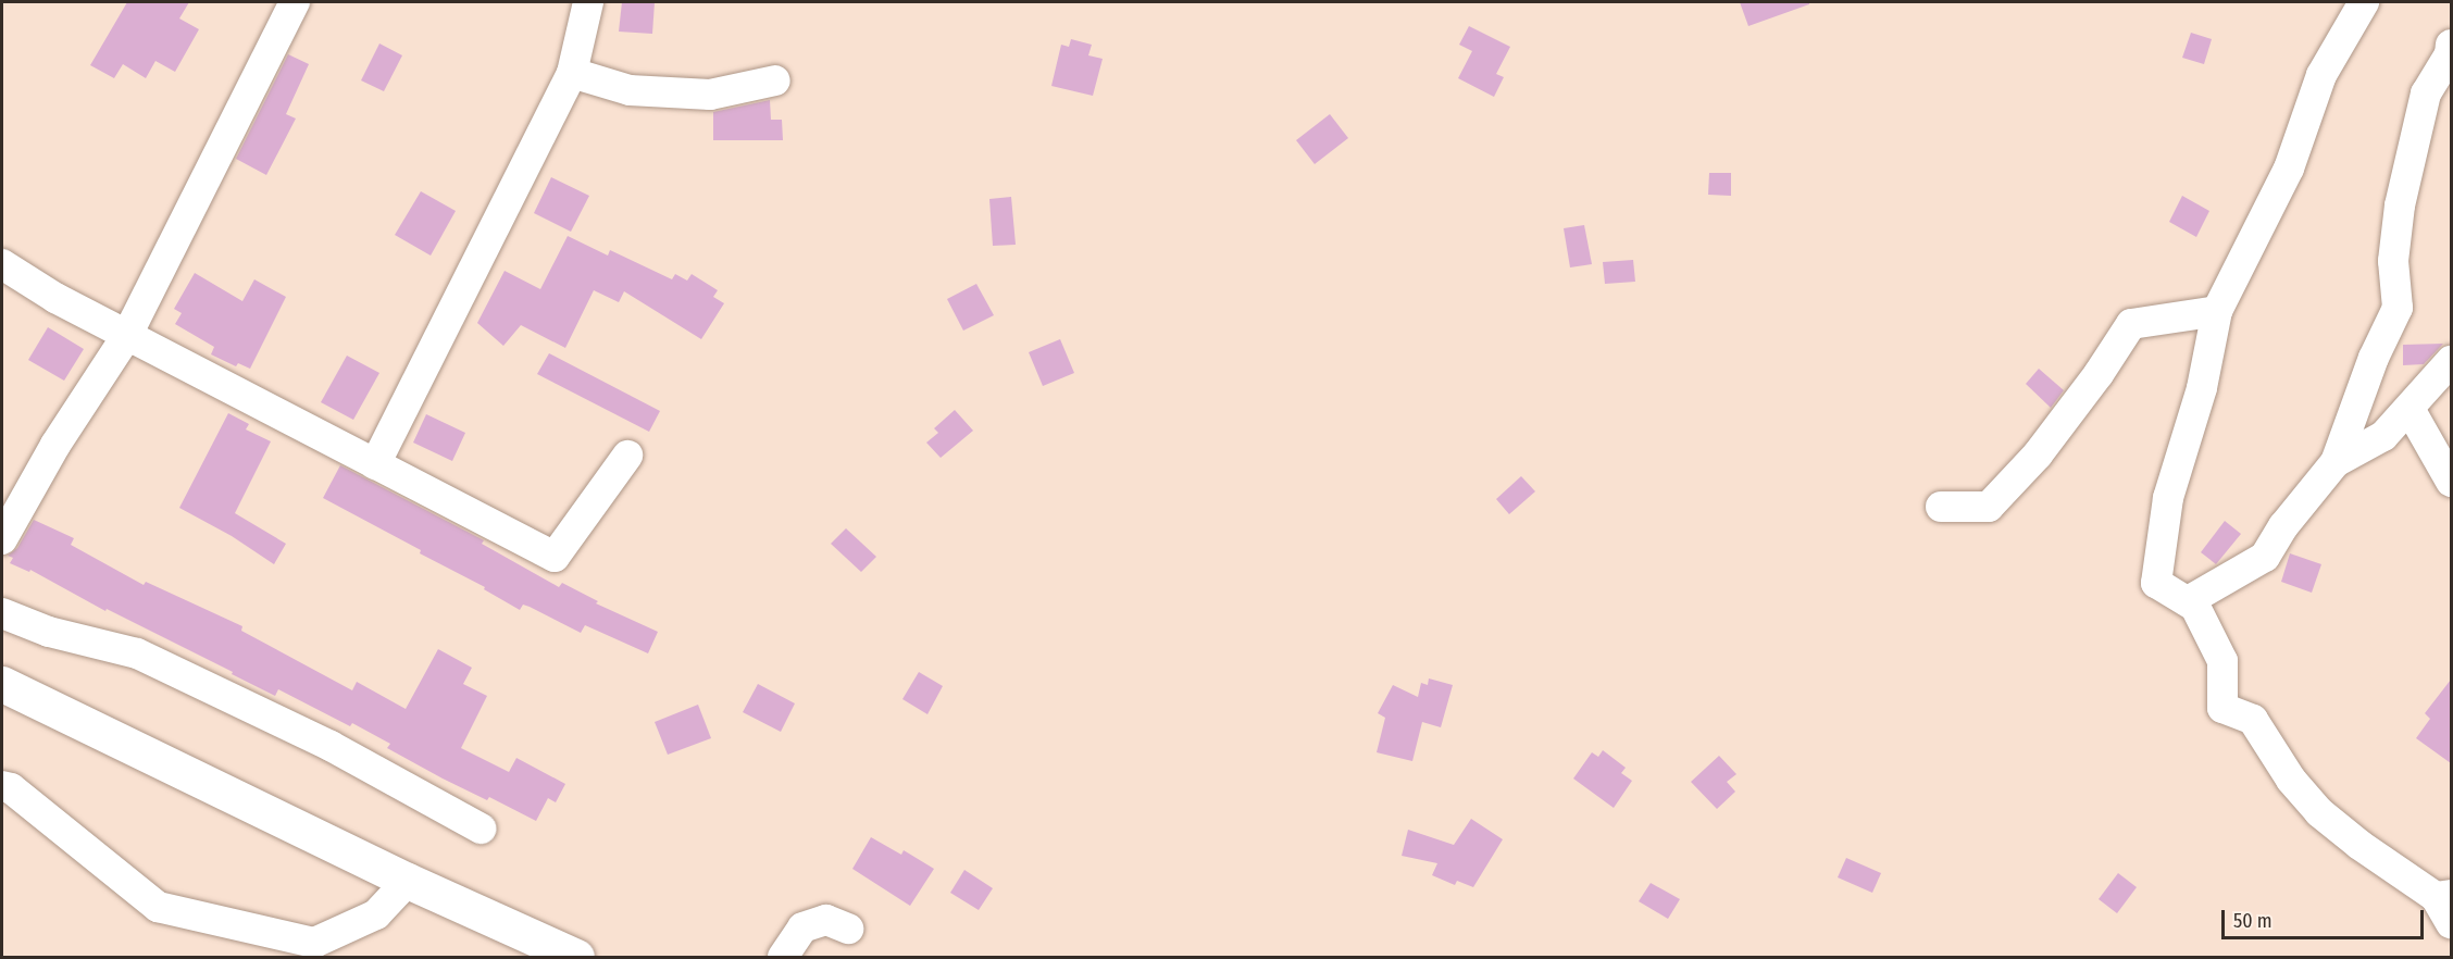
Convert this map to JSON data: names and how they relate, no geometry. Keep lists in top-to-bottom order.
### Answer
{
  "scale_bar": "50 m"
}
